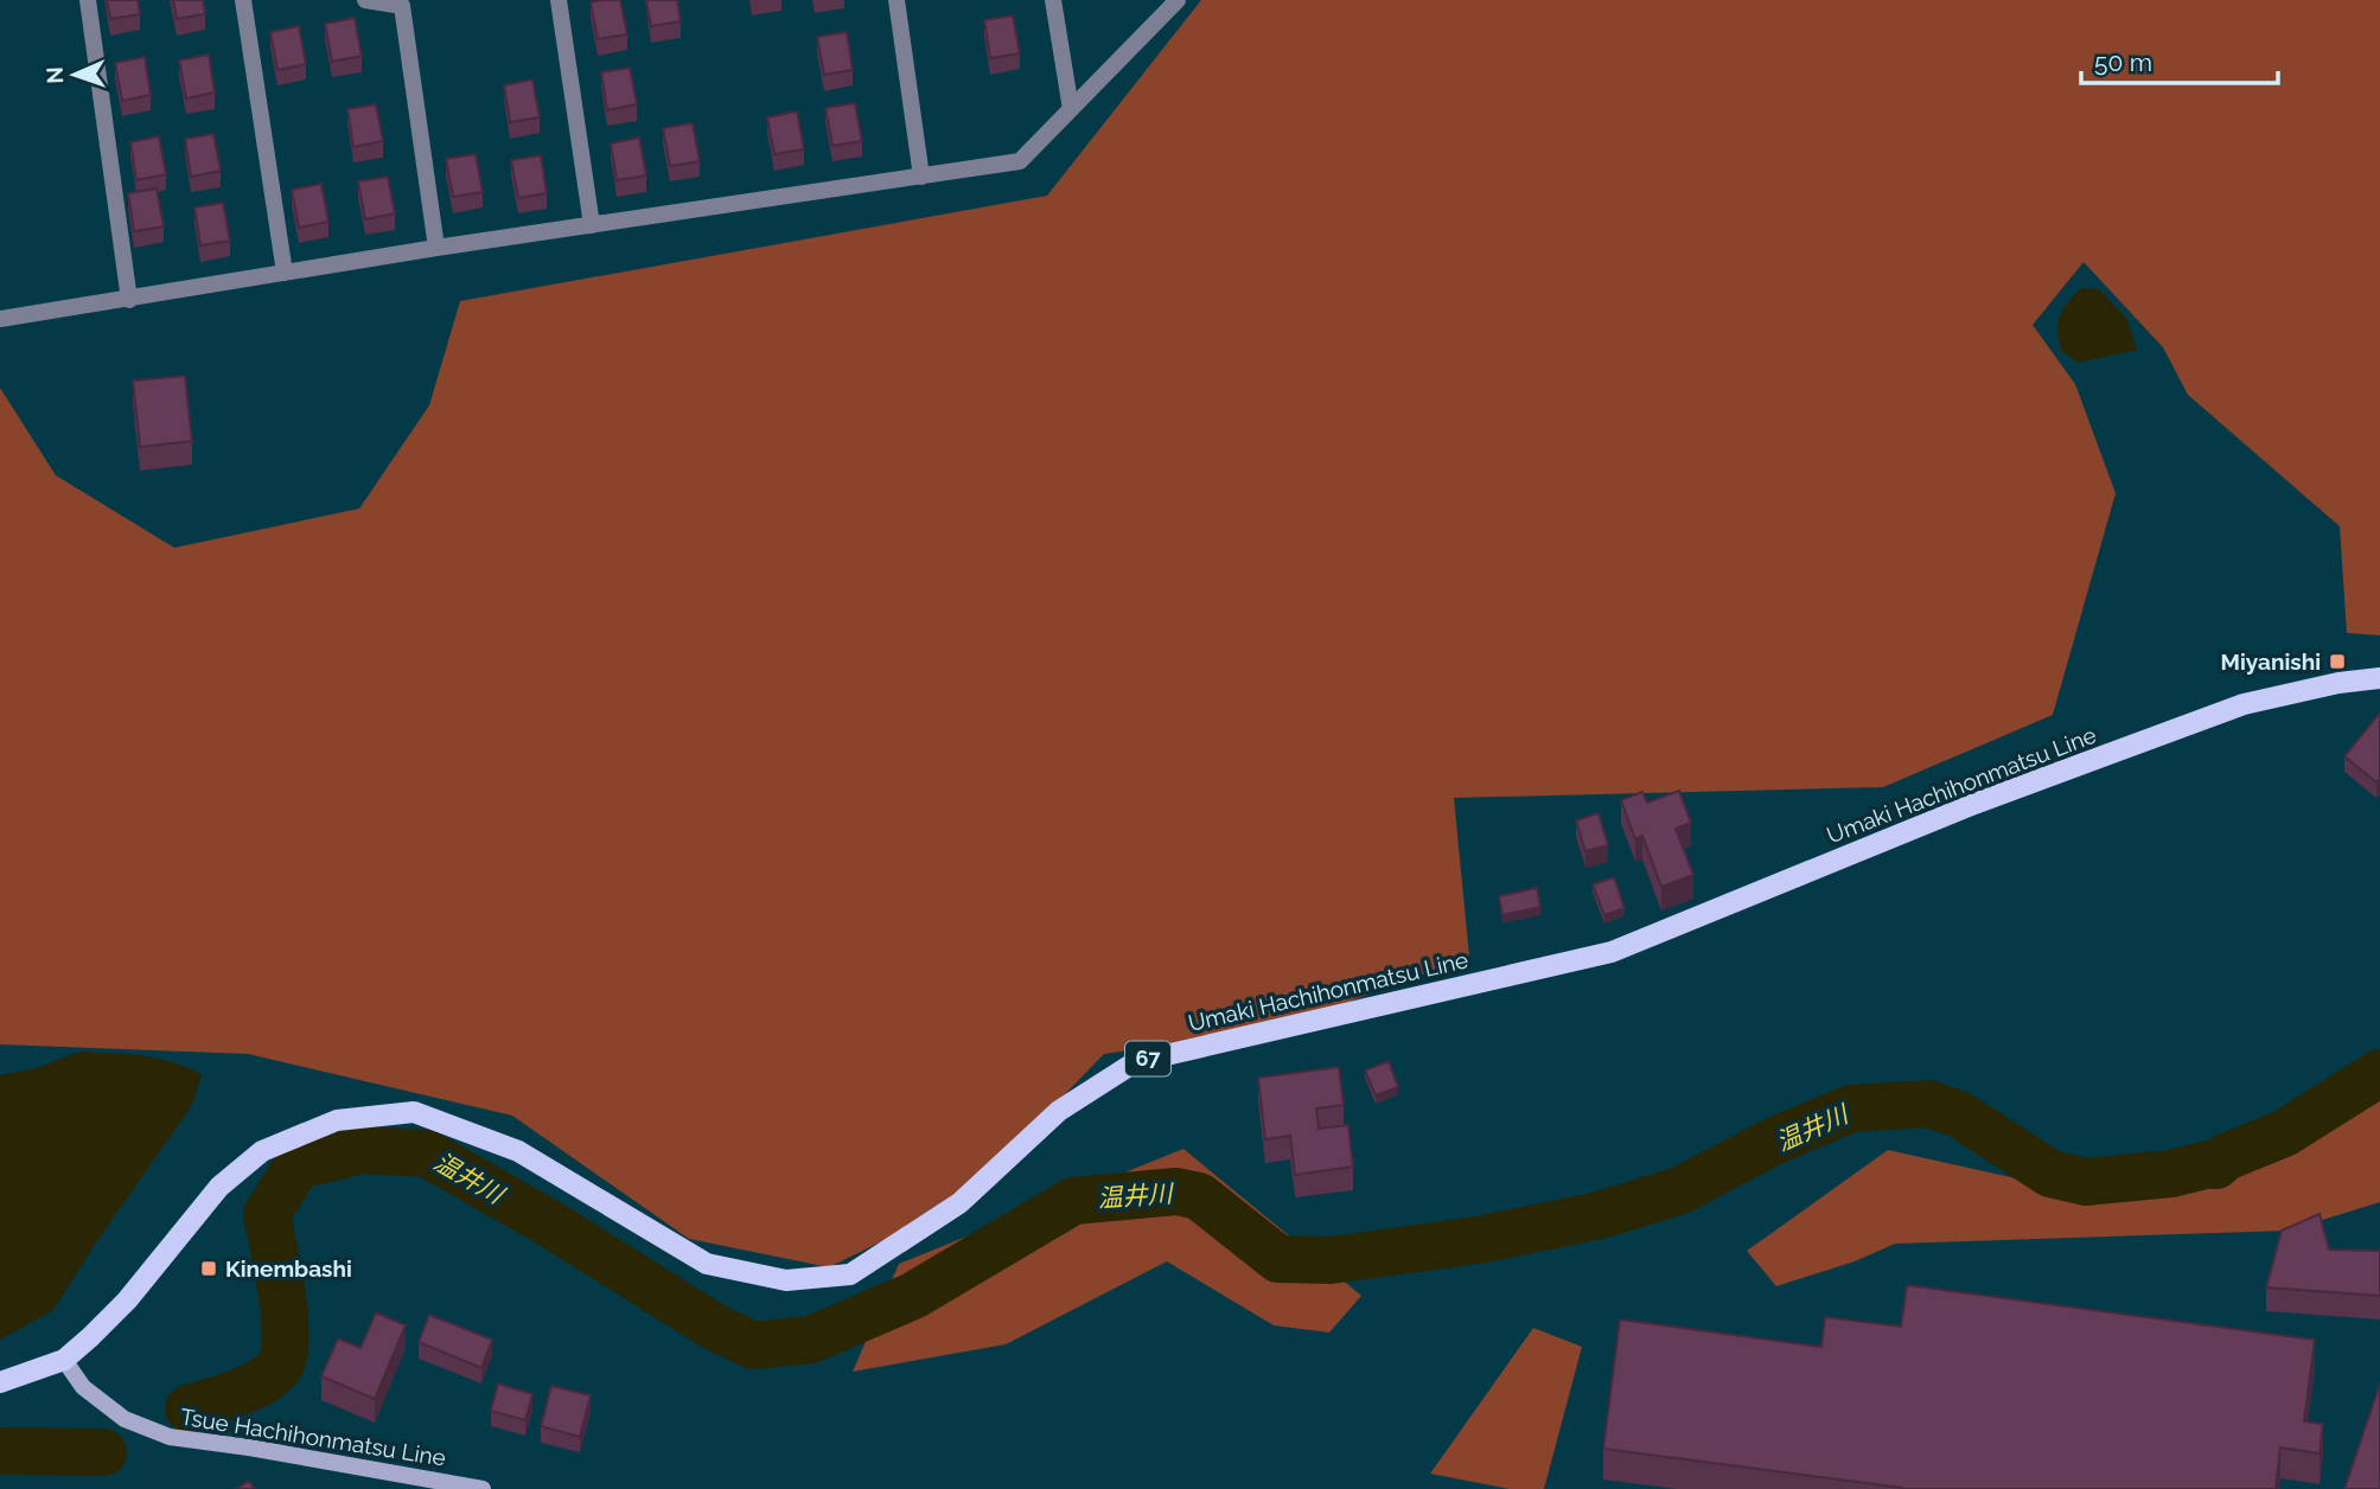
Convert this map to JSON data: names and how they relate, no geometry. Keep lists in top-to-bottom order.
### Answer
{
  "streets": {
    "main road": ["Umaki Hachihonmatsu Line", "67", "Tsue Hachihonmatsu Line"]
  },
  "crossings": [
    ["Umaki Hachihonmatsu Line", "Tsue Hachihonmatsu Line"]
  ],
  "water": ["温井川"],
  "places": {
    "transit": ["Miyanishi", "Kinembashi"]
  },
  "scale_bar": "50 m",
  "north": "left"
}
